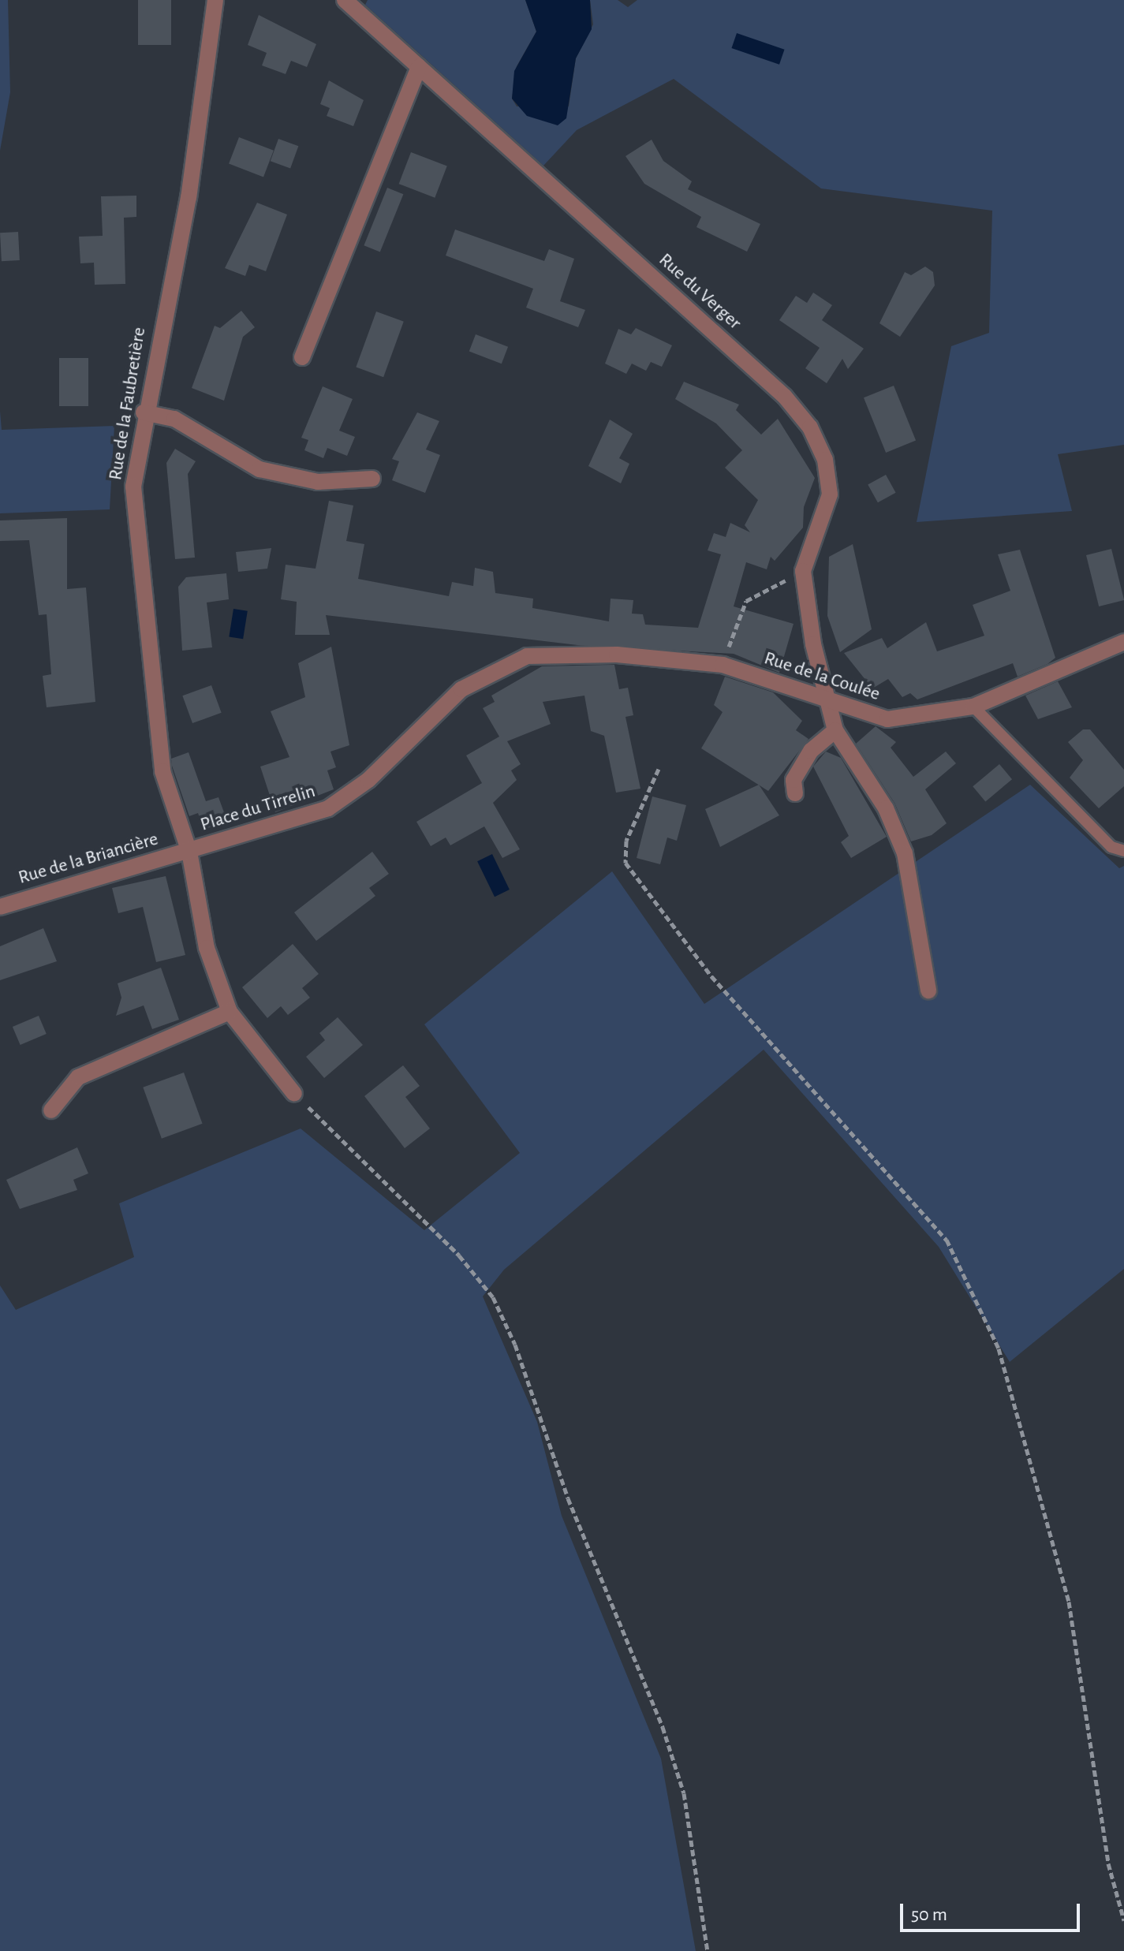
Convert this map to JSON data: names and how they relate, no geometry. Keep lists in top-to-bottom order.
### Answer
{
  "streets": {
    "street": [
      "Rue du Verger",
      "Rue de la Faubretière",
      "Rue de la Coulée",
      "Place du Tirrelin",
      "Rue de la Briancière"
    ]
  },
  "crossings": [
    ["Rue du Verger", "Rue de la Coulée"],
    ["Rue de la Faubretière", "Place du Tirrelin"],
    ["Rue de la Faubretière", "Rue de la Briancière"],
    ["Rue de la Coulée", "Place du Tirrelin"],
    ["Place du Tirrelin", "Rue de la Briancière"]
  ],
  "scale_bar": "50 m"
}
